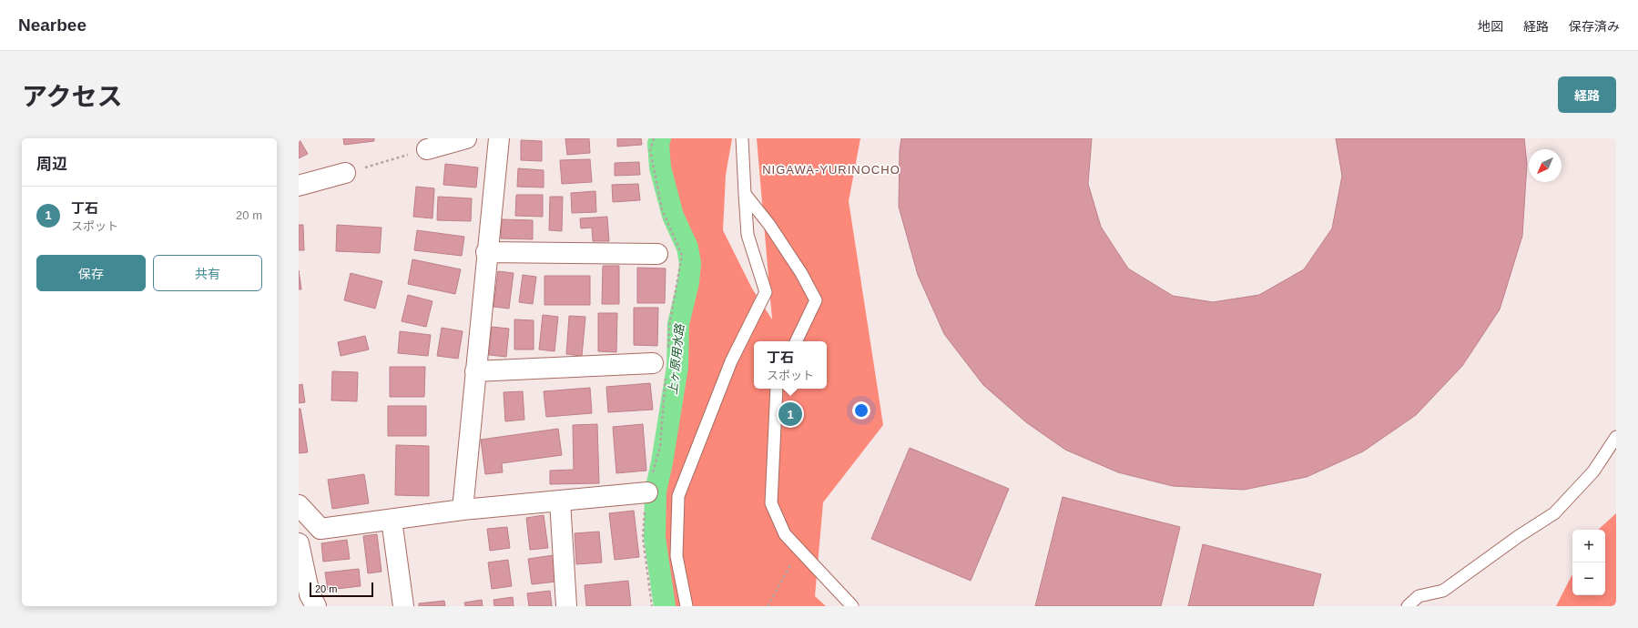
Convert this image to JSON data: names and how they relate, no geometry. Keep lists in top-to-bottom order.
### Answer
{
  "districts": ["NIGAWA-YURINOCHO"],
  "water": ["上ヶ原用水路"],
  "scale_bar": "20 m",
  "north": "bottom left",
  "page": {
    "header": "Nearbee",
    "nav": ["地図", "経路", "保存済み"],
    "title": "アクセス",
    "buttons": [
      "経路",
      ["保存", "共有"]
    ],
    "heading": "周辺",
    "list": [
      {
        "mark": "1",
        "name": "丁石",
        "note": "スポット",
        "value": "20 m"
      }
    ],
    "popup": ["丁石", "スポット"],
    "pins": "1",
    "map_buttons": ["+", "−"],
    "scale": "20 m"
  }
}
